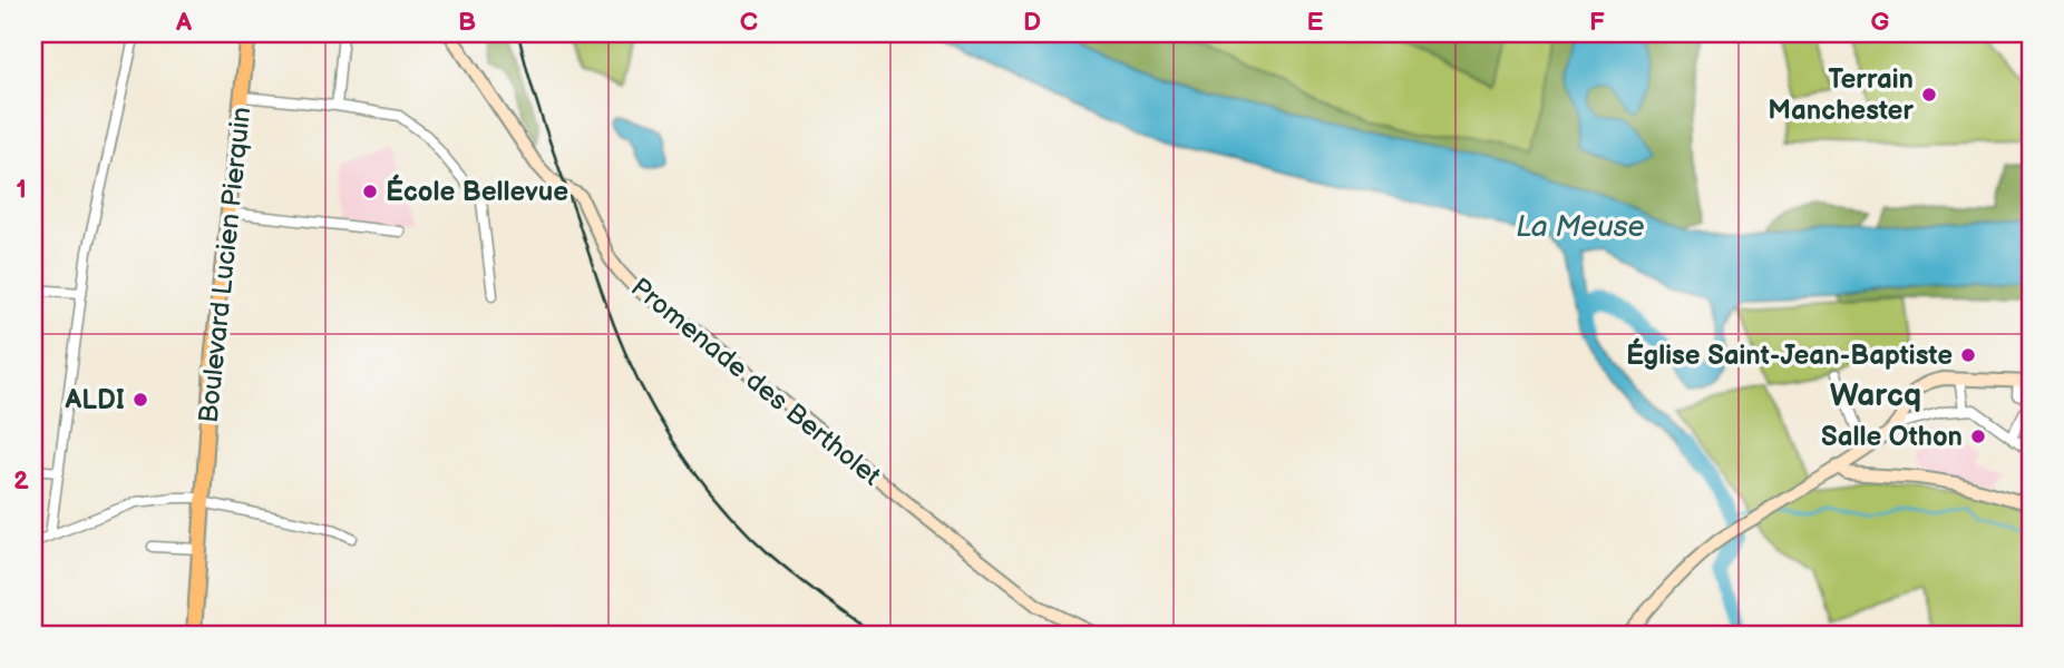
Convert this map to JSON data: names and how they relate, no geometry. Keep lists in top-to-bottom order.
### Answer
{
  "streets": {
    "main road": ["Boulevard Lucien Pierquin"],
    "street": ["Promenade des Bertholet"]
  },
  "districts": ["Warcq"],
  "water": ["La Meuse"],
  "places": [
    "Terrain Manchester",
    "École Bellevue",
    "Église Saint-Jean-Baptiste",
    "ALDI",
    "Salle Othon"
  ],
  "grid": {
    "columns": [
      "A",
      "B",
      "C",
      "D",
      "E",
      "F",
      "G"
    ],
    "rows": ["1", "2"]
  }
}
